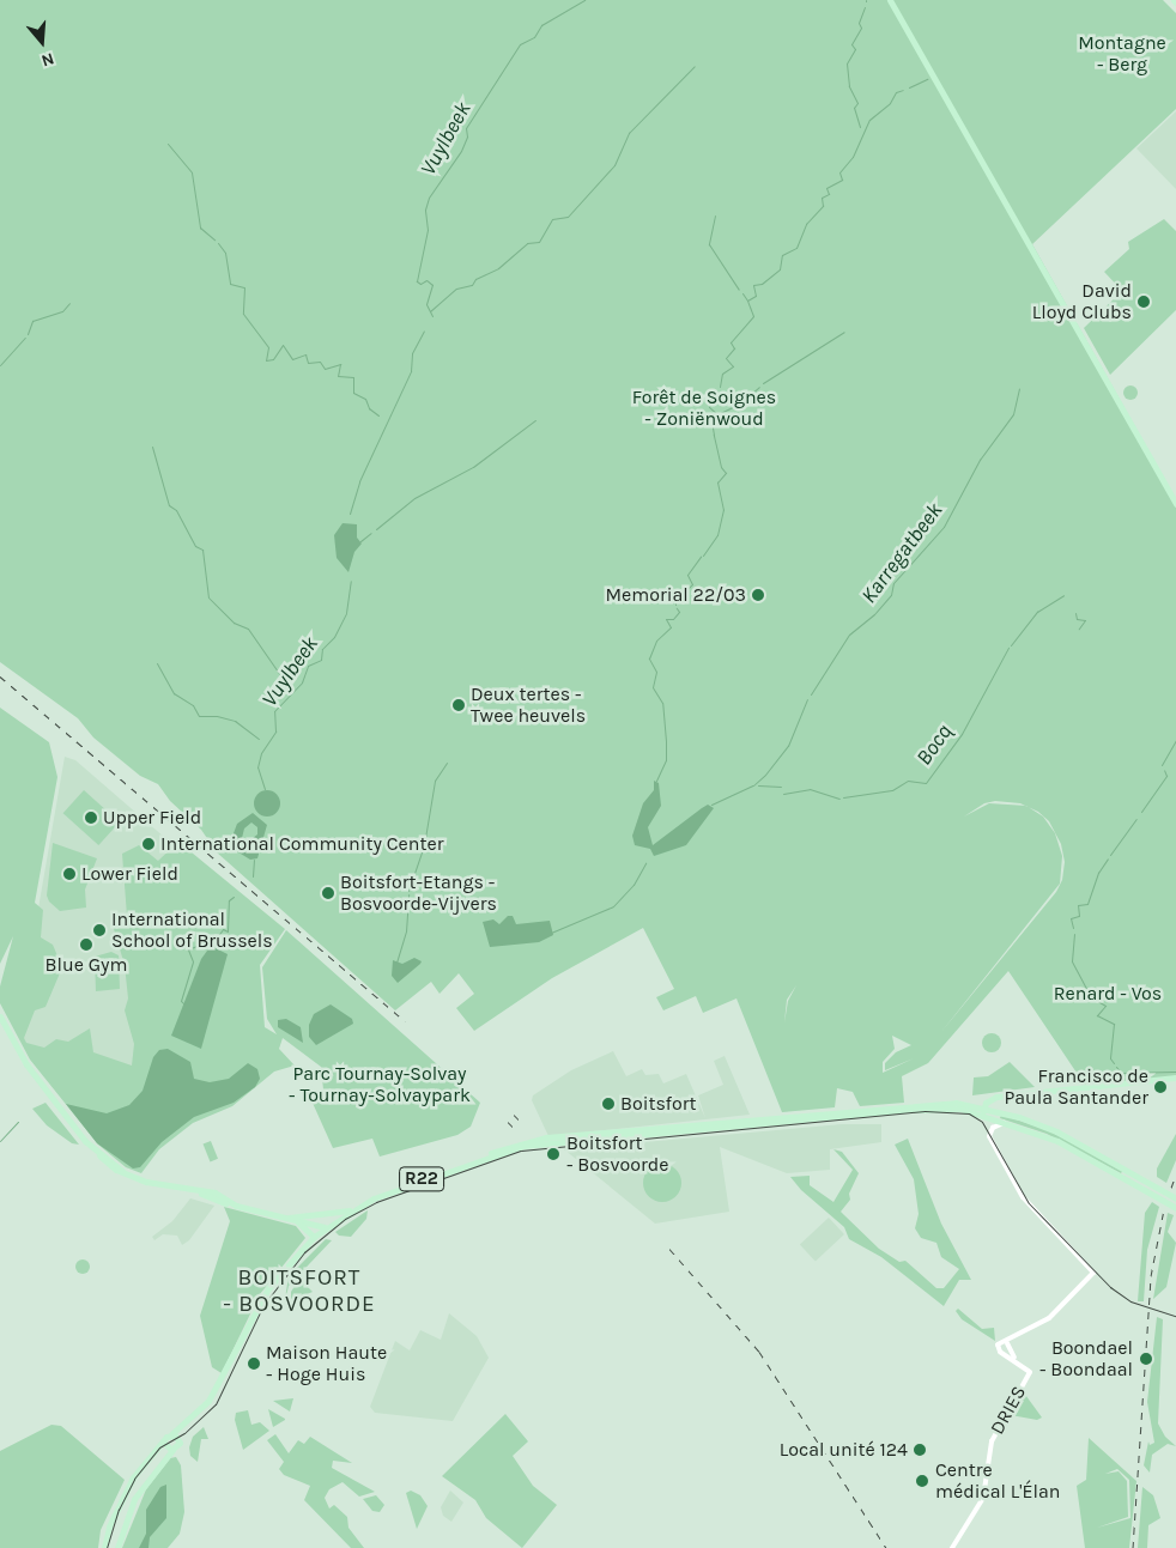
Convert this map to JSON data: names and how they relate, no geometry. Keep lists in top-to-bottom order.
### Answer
{
  "streets": {
    "main road": ["R22"],
    "street": ["DRIES"]
  },
  "districts": ["BOITSFORT - BOSVOORDE"],
  "water": ["Vuylbeek", "Karregatbeek", "Bocq"],
  "parks": [
    "Montagne - Berg",
    "Forêt de Soignes - Zoniënwoud",
    "Renard - Vos",
    "Parc Tournay-Solvay - Tournay-Solvaypark"
  ],
  "places": [
    "David Lloyd Clubs",
    "Memorial 22/03",
    "Deux tertes - Twee heuvels",
    "Upper Field",
    "International Community Center",
    "Lower Field",
    "Boitsfort-Etangs - Bosvoorde-Vijvers",
    "International School of Brussels",
    "Blue Gym",
    "Francisco de Paula Santander",
    "Boitsfort",
    "Boitsfort - Bosvoorde",
    "Boondael - Boondaal",
    "Maison Haute - Hoge Huis",
    "Local unité 124",
    "Centre médical L'Élan"
  ],
  "north": "bottom"
}
